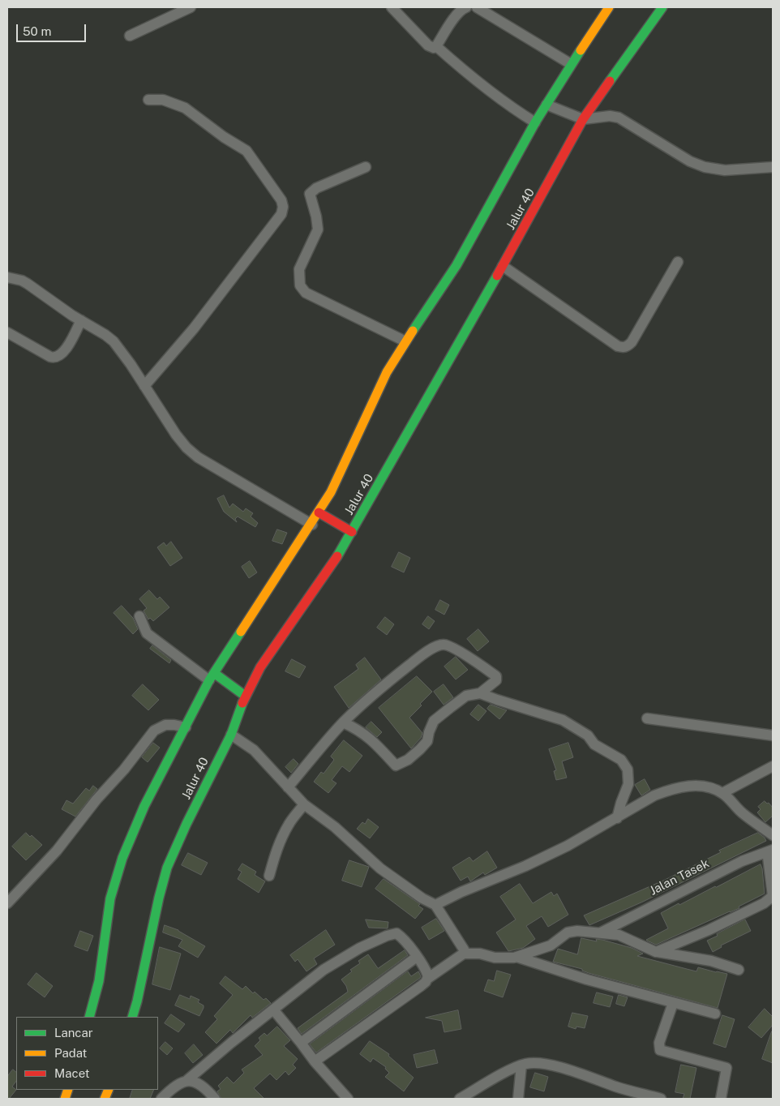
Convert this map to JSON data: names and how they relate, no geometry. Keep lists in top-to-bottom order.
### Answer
{
  "streets": {
    "highway": ["Jalur 40"],
    "street": ["Jalan Tasek"]
  },
  "legend": ["Lancar", "Padat", "Macet"],
  "scale_bar": "50 m"
}
